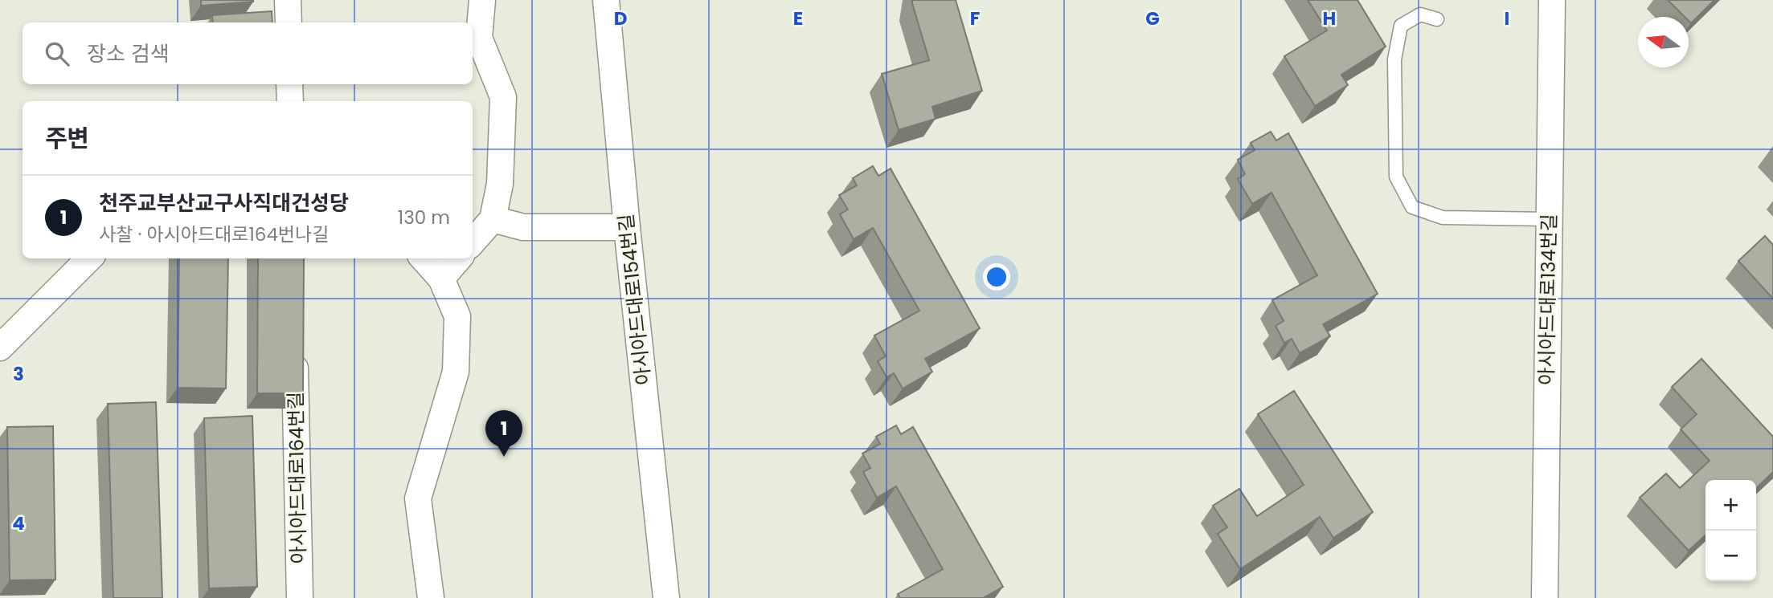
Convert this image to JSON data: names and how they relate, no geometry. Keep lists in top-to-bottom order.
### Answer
{
  "streets": {
    "street": ["아시아드대로154번길", "아시아드대로134번길", "아시아드대로164번길"]
  },
  "north": "left",
  "page": {
    "search": "장소 검색",
    "heading": "주변",
    "list": [
      {
        "mark": "1",
        "name": "천주교부산교구사직대건성당",
        "note": "사찰 · 아시아드대로164번나길",
        "value": "130 m"
      }
    ],
    "pins": "1",
    "map_buttons": ["+", "−"]
  },
  "grid": {
    "columns": [
      "D",
      "E",
      "F",
      "G",
      "H",
      "I"
    ],
    "rows": ["3", "4"]
  }
}
